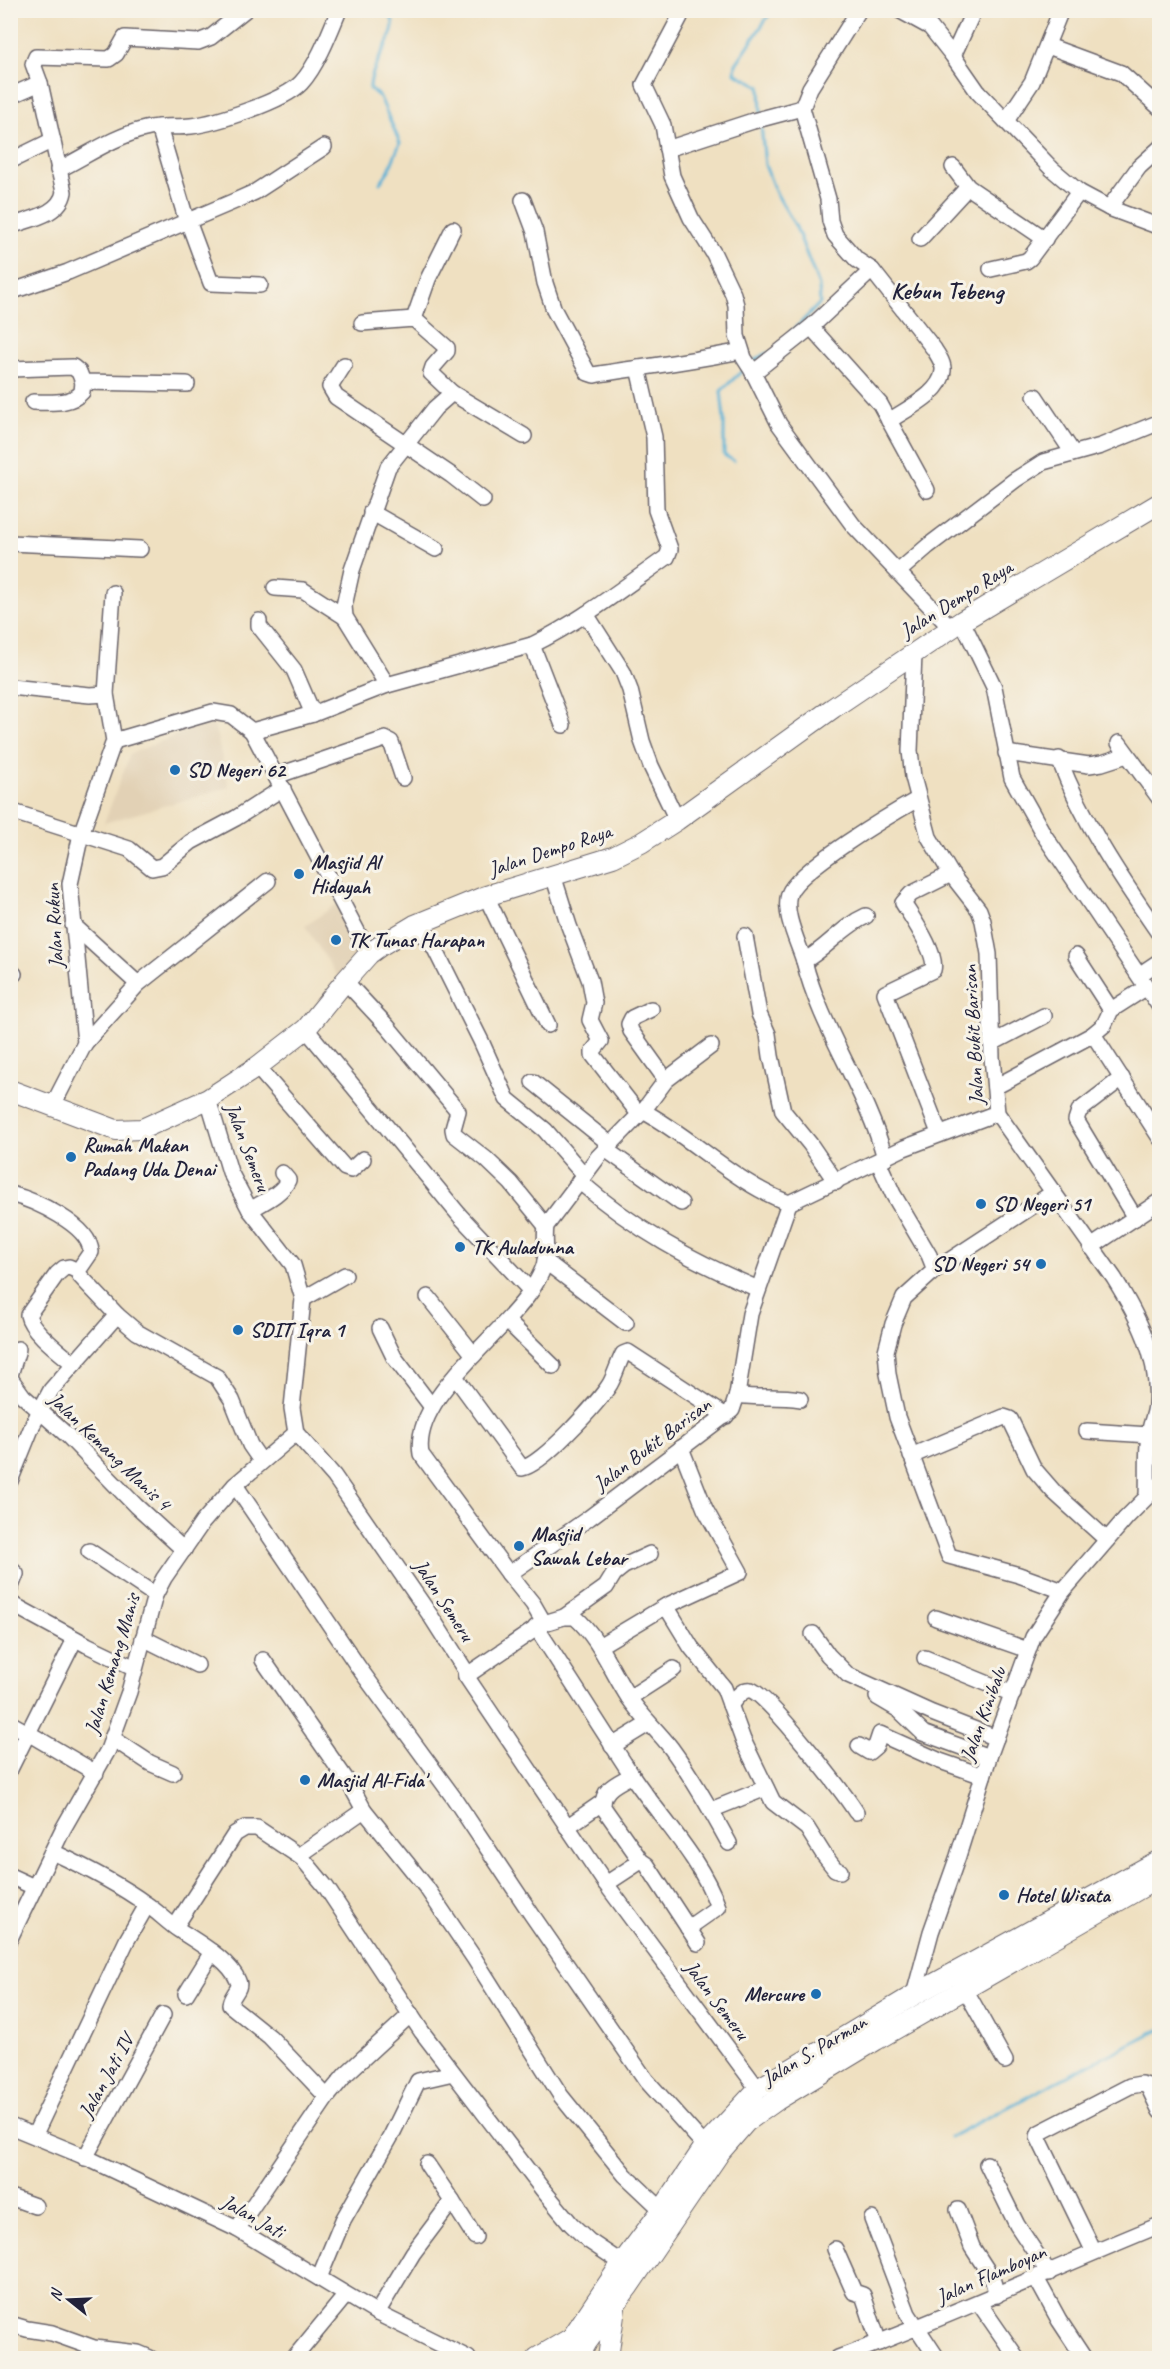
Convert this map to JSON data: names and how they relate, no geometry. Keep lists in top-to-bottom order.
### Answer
{
  "streets": {
    "main road": ["Jalan Dempo Raya", "Jalan S. Parman"],
    "street": [
      "Jalan Rukun",
      "Jalan Bukit Barisan",
      "Jalan Semeru",
      "Jalan Kemang Manis 4",
      "Jalan Kemang Manis",
      "Jalan Kinibalu",
      "Jalan Jati IV",
      "Jalan Jati",
      "Jalan Flamboyan"
    ]
  },
  "crossings": [
    ["Jalan Dempo Raya", "Jalan Bukit Barisan"],
    ["Jalan Dempo Raya", "Jalan Semeru"],
    ["Jalan Bukit Barisan", "Jalan Kinibalu"],
    ["Jalan Semeru", "Jalan Kemang Manis"],
    ["Jalan Semeru", "Jalan S. Parman"],
    ["Jalan Kemang Manis 4", "Jalan Kemang Manis"],
    ["Jalan Kinibalu", "Jalan S. Parman"],
    ["Jalan Jati IV", "Jalan Jati"]
  ],
  "districts": ["Kebun Tebeng"],
  "places": [
    "SD Negeri 62",
    "Masjid Al Hidayah",
    "TK Tunas Harapan",
    "Rumah Makan Padang Uda Denai",
    "SD Negeri 51",
    "TK Auladunna",
    "SD Negeri 54",
    "SDIT Iqra 1",
    "Masjid Sawah Lebar",
    "Masjid Al-Fida'",
    "Hotel Wisata",
    "Mercure"
  ],
  "north": "left"
}
